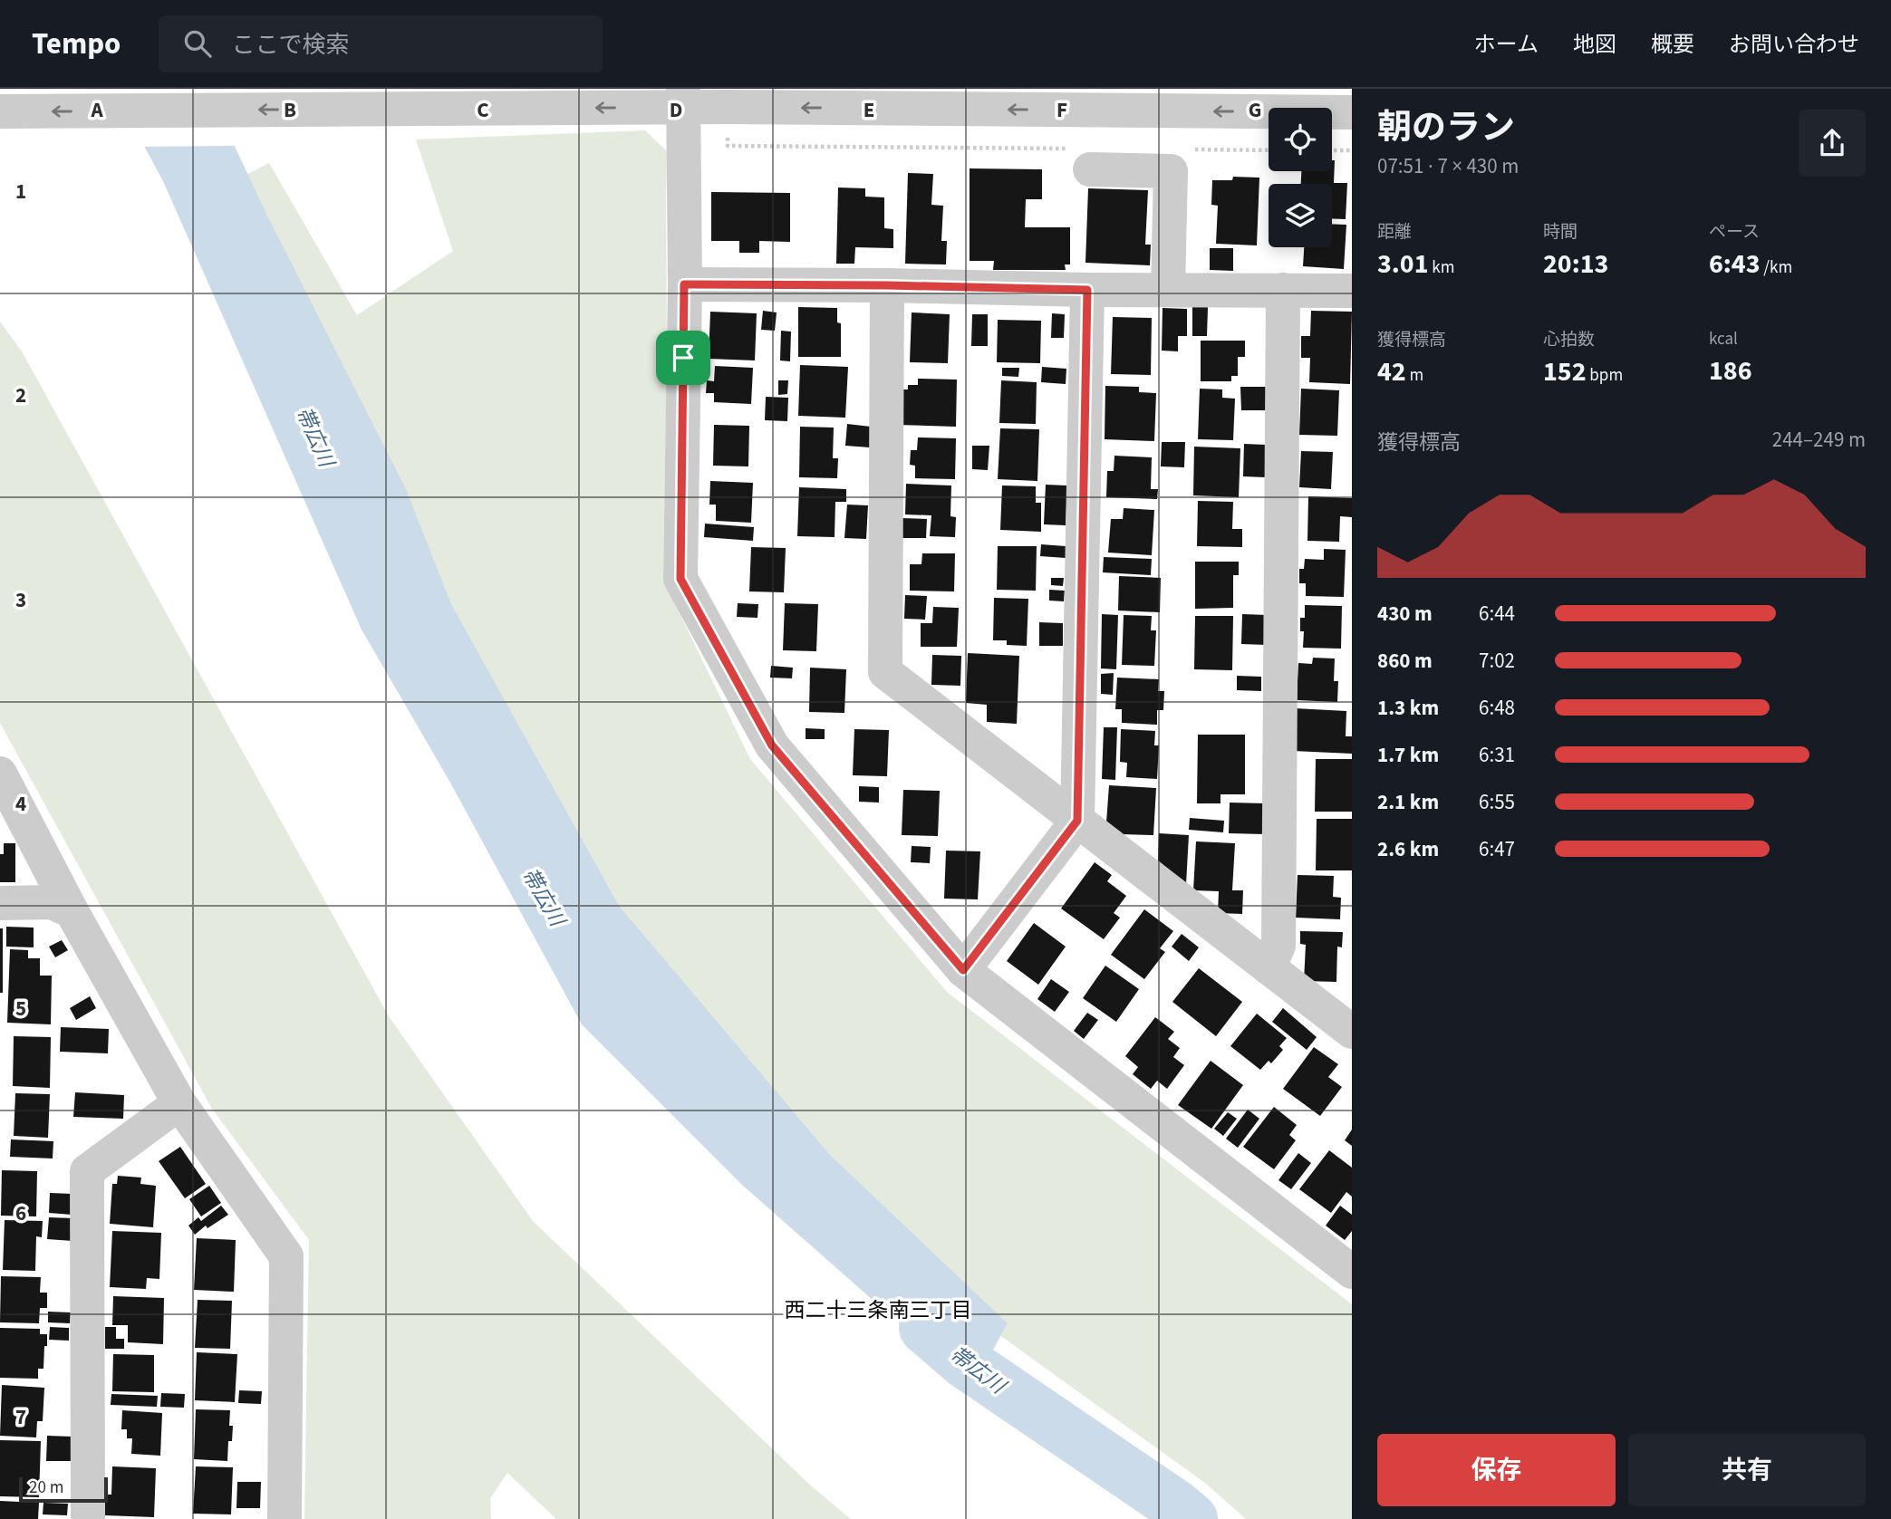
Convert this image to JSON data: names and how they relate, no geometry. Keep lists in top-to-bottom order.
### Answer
{
  "districts": ["西二十三条南三丁目"],
  "water": ["帯広川"],
  "scale_bar": "20 m",
  "page": {
    "header": "Tempo",
    "search": "ここで検索",
    "nav": [
      "ホーム",
      "地図",
      "概要",
      "お問い合わせ"
    ],
    "heading": ["朝のラン", "07:51 · 7 × 430 m"],
    "stats": [
      ["距離", "3.01 km"],
      ["時間", "20:13"],
      ["ペース", "6:43 /km"],
      ["獲得標高", "42 m"],
      ["心拍数", "152 bpm"],
      ["kcal", "186"]
    ],
    "chart": ["獲得標高", "244–249 m"],
    "list": [
      {
        "name": "430 m",
        "note": "6:44"
      },
      {
        "name": "860 m",
        "note": "7:02"
      },
      {
        "name": "1.3 km",
        "note": "6:48"
      },
      {
        "name": "1.7 km",
        "note": "6:31"
      },
      {
        "name": "2.1 km",
        "note": "6:55"
      },
      {
        "name": "2.6 km",
        "note": "6:47"
      }
    ],
    "buttons": ["保存", "共有"],
    "scale": "20 m"
  },
  "grid": {
    "columns": [
      "A",
      "B",
      "C",
      "D",
      "E",
      "F",
      "G"
    ],
    "rows": [
      "1",
      "2",
      "3",
      "4",
      "5",
      "6",
      "7"
    ]
  }
}
